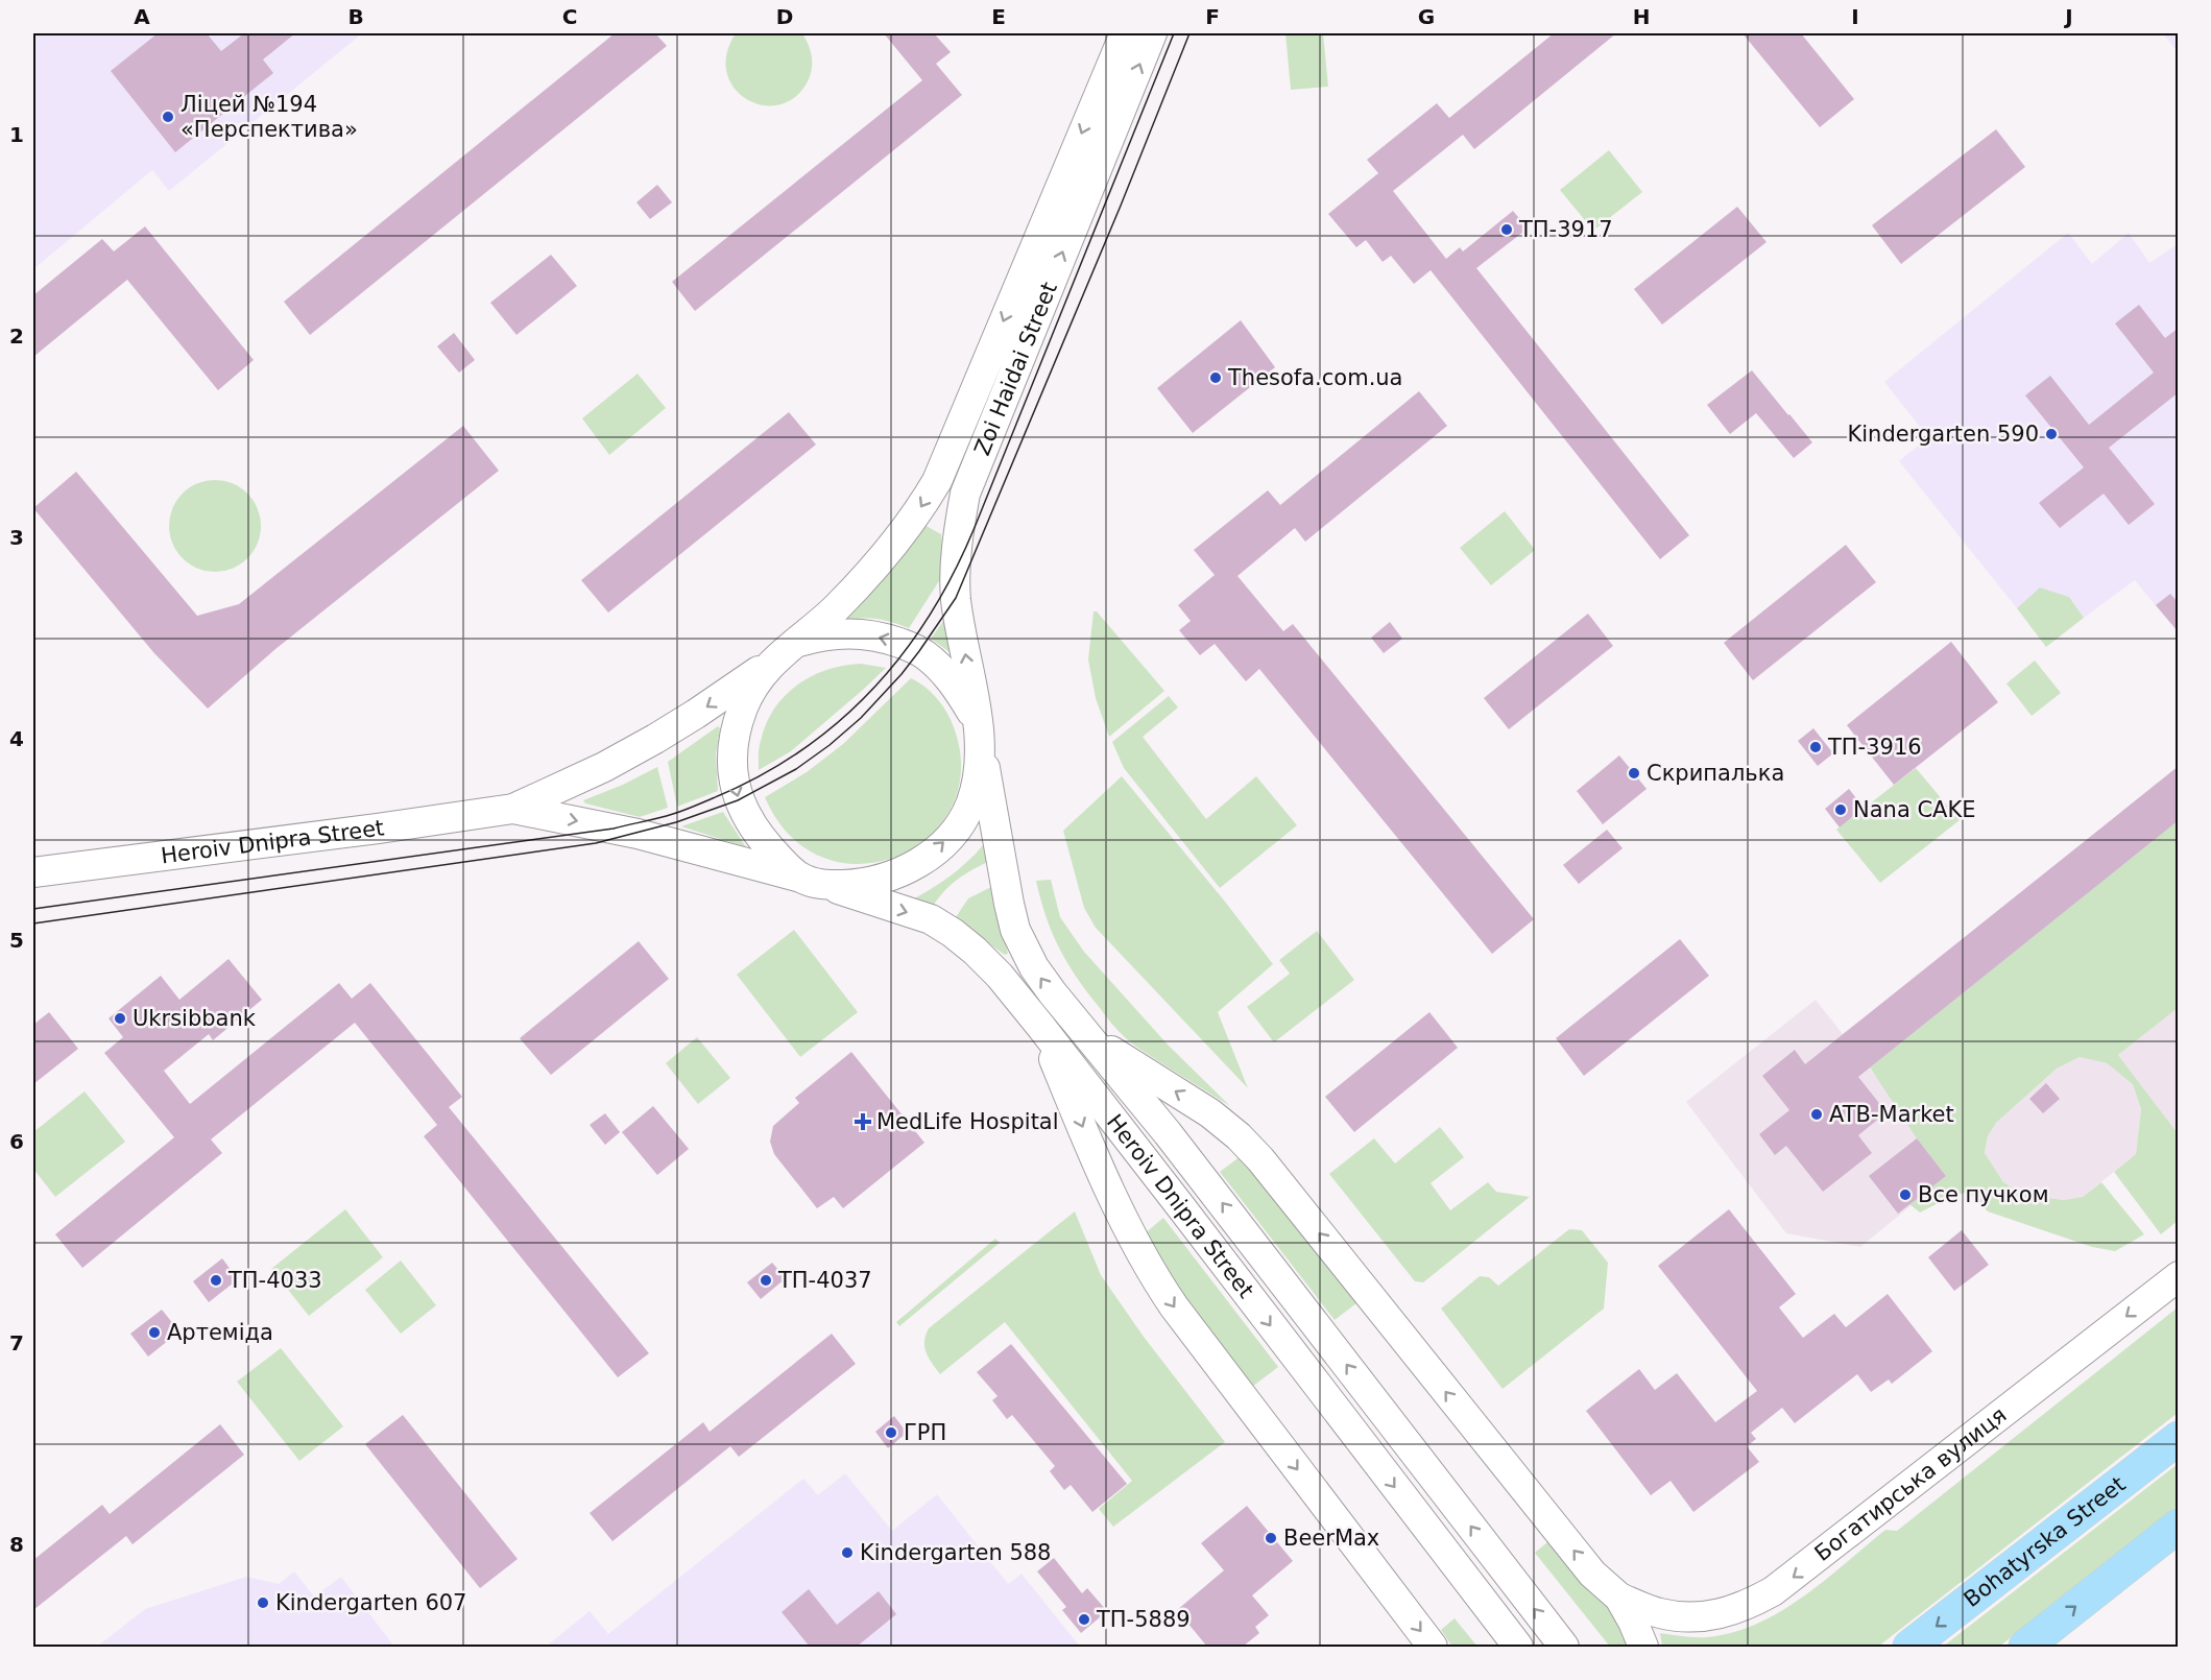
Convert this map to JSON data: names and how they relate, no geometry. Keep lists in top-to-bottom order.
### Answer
{
  "streets": {
    "main road": [
      "Zoi Haidai Street",
      "Heroiv Dnipra Street",
      "Богатирська вулиця",
      "Bohatyrska Street"
    ]
  },
  "crossings": [
    ["Zoi Haidai Street", "Heroiv Dnipra Street"],
    ["Heroiv Dnipra Street", "Богатирська вулиця"]
  ],
  "one_way": ["Богатирська вулиця"],
  "places": {
    "other": [
      "Ліцей №194 «Перспектива»",
      "ТП-3917",
      "Thesofa.com.ua",
      "Kindergarten 590",
      "ТП-3916",
      "Скрипалька",
      "Nana CAKE",
      "Ukrsibbank",
      "ATB-Market",
      "Все пучком",
      "ТП-4033",
      "ТП-4037",
      "Артеміда",
      "ГРП",
      "BeerMax",
      "Kindergarten 588",
      "Kindergarten 607",
      "ТП-5889"
    ],
    "health": ["MedLife Hospital"]
  },
  "grid": {
    "columns": [
      "A",
      "B",
      "C",
      "D",
      "E",
      "F",
      "G",
      "H",
      "I",
      "J"
    ],
    "rows": [
      "1",
      "2",
      "3",
      "4",
      "5",
      "6",
      "7",
      "8"
    ]
  }
}
